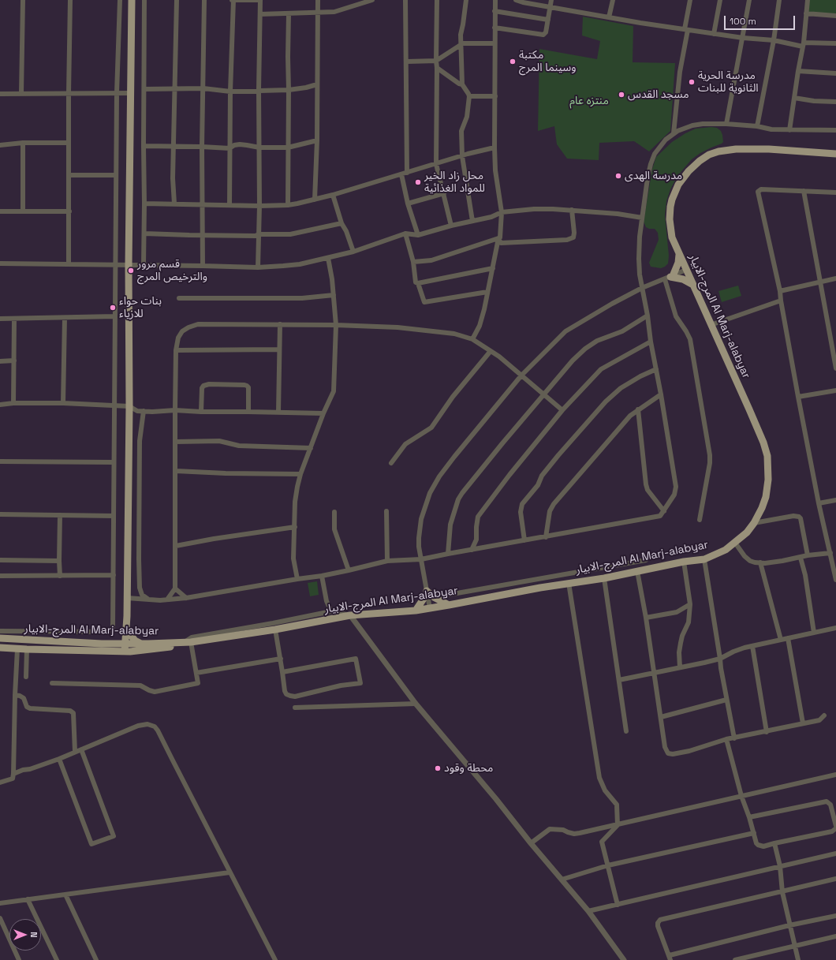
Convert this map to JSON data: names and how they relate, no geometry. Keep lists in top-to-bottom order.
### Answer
{
  "streets": {
    "main road": ["المرج-الابيار Al Marj-alabyar"]
  },
  "parks": ["منتزه عام"],
  "places": [
    "مكتبة وسينما المرج",
    "مدرسة الحرية الثانوية للبنات",
    "مسجد القدس",
    "مدرسة الهدى",
    "محل زاد الخير للمواد الغذائية",
    "قسم مرور والترخيص المرج",
    "بنات حواء للازياء",
    "محطة وقود"
  ],
  "scale_bar": "100 m",
  "north": "right"
}
